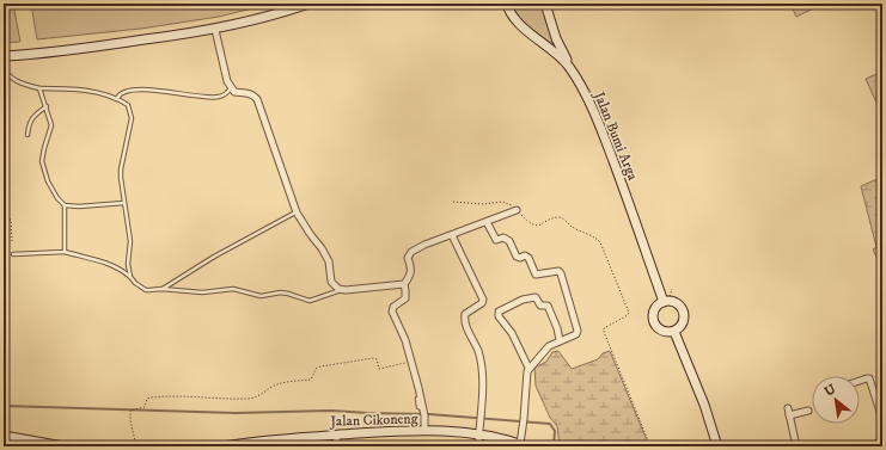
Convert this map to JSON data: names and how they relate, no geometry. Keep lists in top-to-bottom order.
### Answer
{
  "streets": {
    "street": ["Jalan Bumi Arga", "Jalan Cikoneng"]
  },
  "north": "top left"
}
